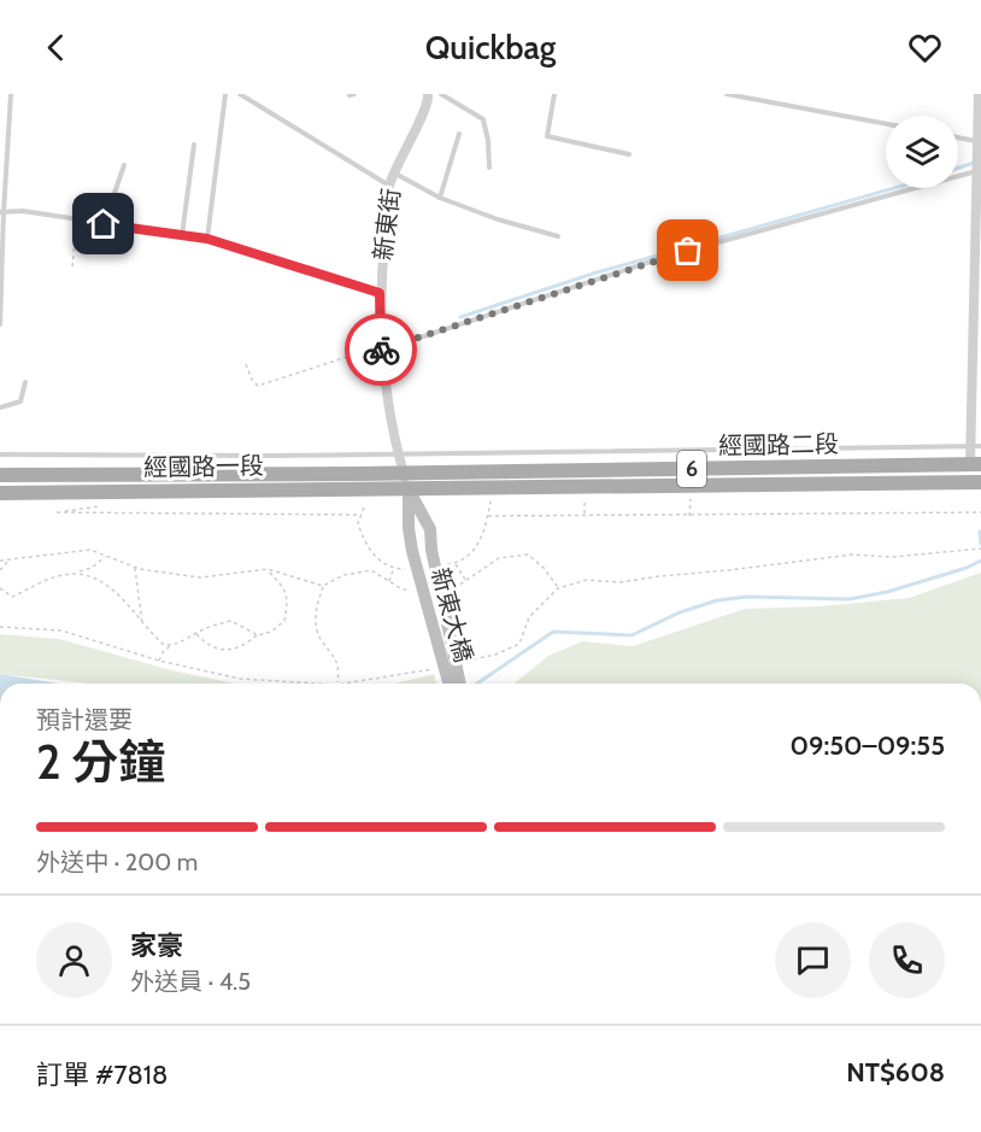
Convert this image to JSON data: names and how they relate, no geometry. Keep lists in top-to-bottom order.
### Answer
{
  "streets": {
    "main road": ["經國路二段", "經國路一段", "6"],
    "street": ["新東街", "新東大橋"]
  },
  "crossings": [
    ["新東街", "經國路二段"],
    ["新東街", "經國路一段"],
    ["新東街", "新東大橋"],
    ["經國路二段", "經國路一段"],
    ["經國路二段", "新東大橋"],
    ["經國路一段", "新東大橋"]
  ],
  "page": {
    "header": "Quickbag",
    "heading": ["2 分鐘", "預計還要", "09:50–09:55"],
    "panel": [
      "家豪",
      "外送員 · 4.5",
      "訂單 #7818",
      "NT$608"
    ],
    "bar": "外送中 · 200 m"
  }
}
